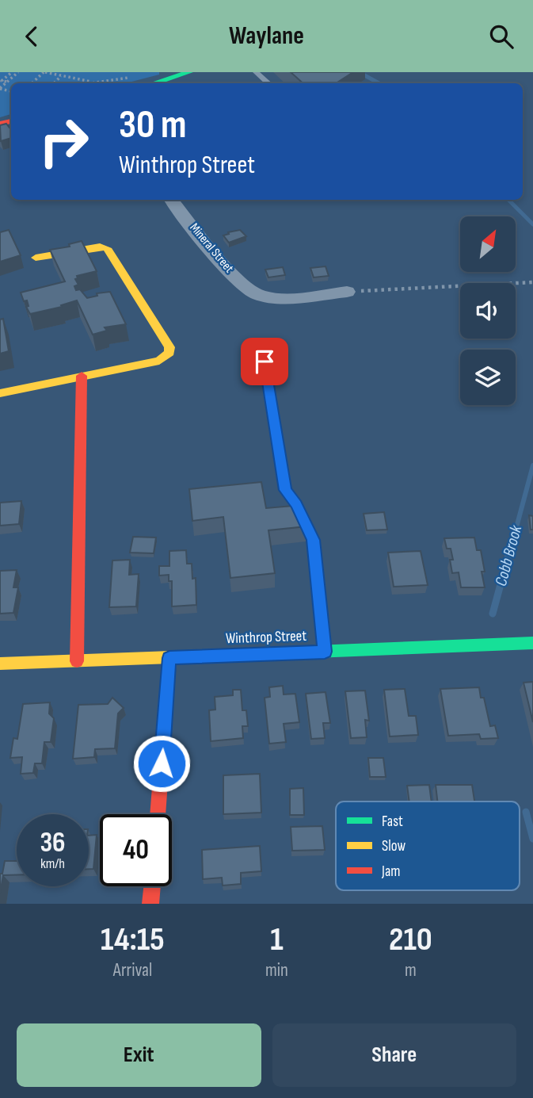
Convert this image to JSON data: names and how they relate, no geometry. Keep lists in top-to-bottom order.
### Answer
{
  "streets": {
    "main road": ["Winthrop Street"],
    "street": ["Mineral Street"]
  },
  "water": ["Cobb Brook"],
  "legend": ["Fast", "Slow", "Jam"],
  "north": "top right",
  "page": {
    "header": "Waylane",
    "turn": ["30 m", "Winthrop Street"],
    "speed": "36 km/h",
    "limit": "40",
    "eta": [
      "14:15",
      "Arrival",
      "1",
      "min",
      "210",
      "m"
    ],
    "buttons": ["Exit", "Share"]
  }
}
